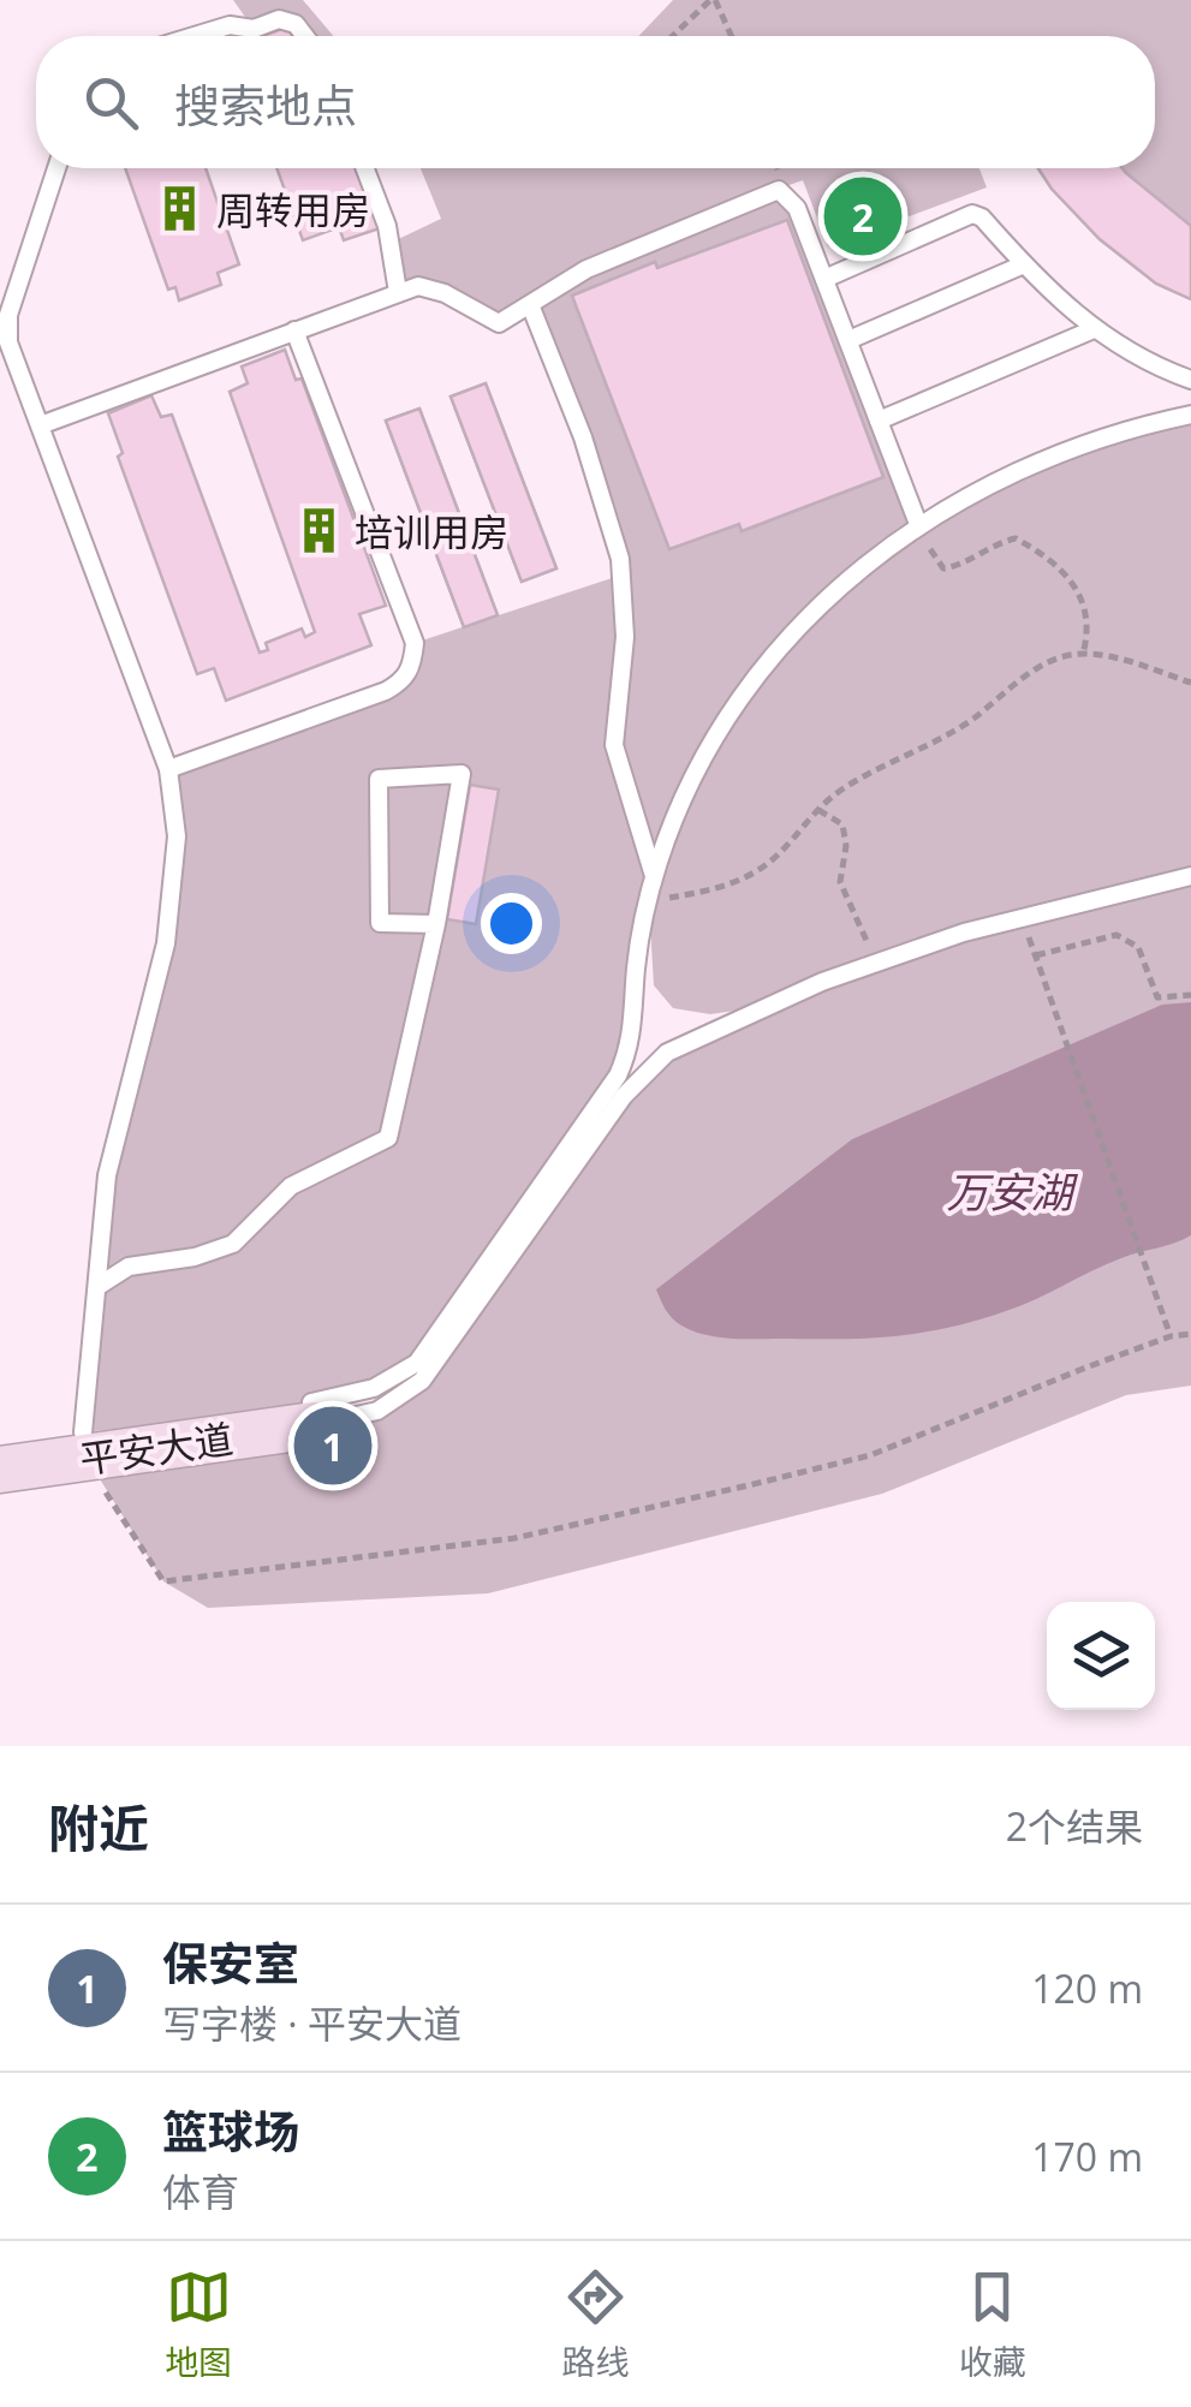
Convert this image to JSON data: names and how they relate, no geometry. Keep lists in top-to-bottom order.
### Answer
{
  "streets": {
    "street": ["平安大道"]
  },
  "water": ["万安湖"],
  "places": {
    "building": ["周转用房", "培训用房"]
  },
  "page": {
    "search": "搜索地点",
    "pins": ["2", "1"],
    "heading": ["附近", "2个结果"],
    "list": [
      {
        "mark": "1",
        "name": "保安室",
        "note": "写字楼 · 平安大道",
        "value": "120 m"
      },
      {
        "mark": "2",
        "name": "篮球场",
        "note": "体育",
        "value": "170 m"
      }
    ],
    "nav": ["地图", "路线", "收藏"]
  }
}
